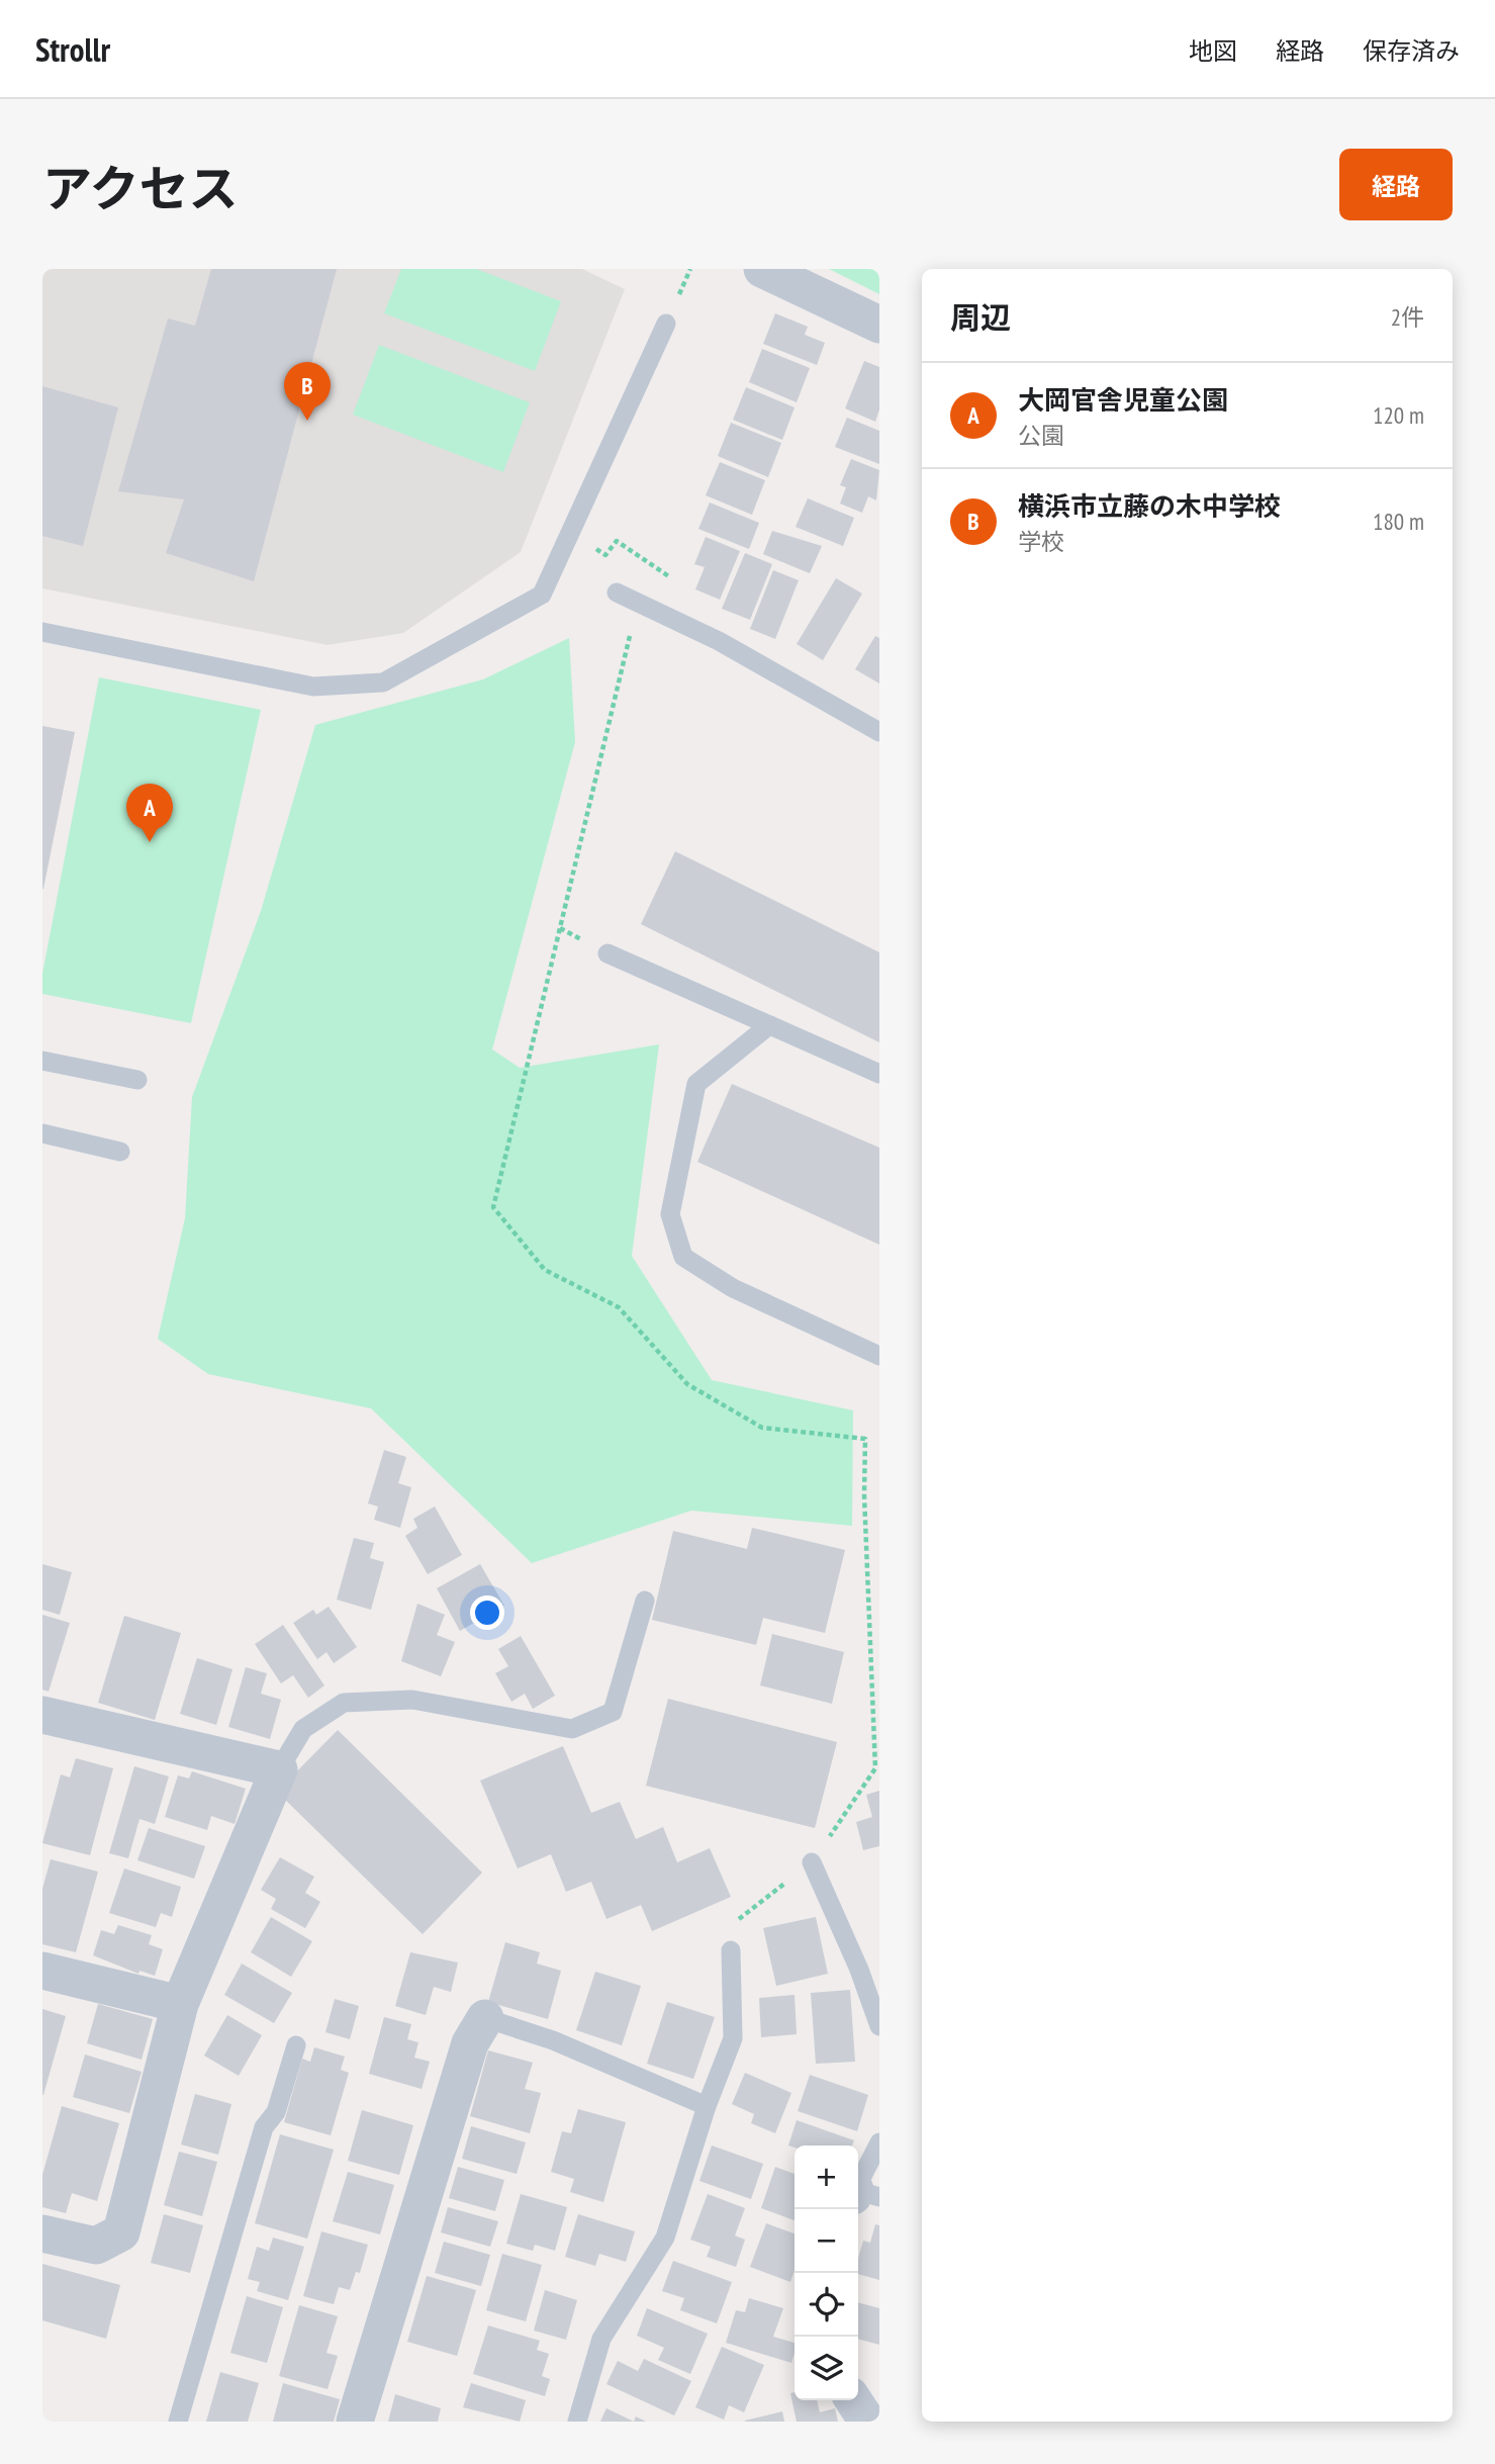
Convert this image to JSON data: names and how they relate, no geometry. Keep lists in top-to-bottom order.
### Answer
{
  "page": {
    "header": "Strollr",
    "nav": ["地図", "経路", "保存済み"],
    "title": "アクセス",
    "buttons": "経路",
    "heading": ["周辺", "2件"],
    "list": [
      {
        "mark": "A",
        "name": "大岡官舎児童公園",
        "note": "公園",
        "value": "120 m"
      },
      {
        "mark": "B",
        "name": "横浜市立藤の木中学校",
        "note": "学校",
        "value": "180 m"
      }
    ],
    "pins": ["B", "A"],
    "map_buttons": ["+", "−"]
  }
}
